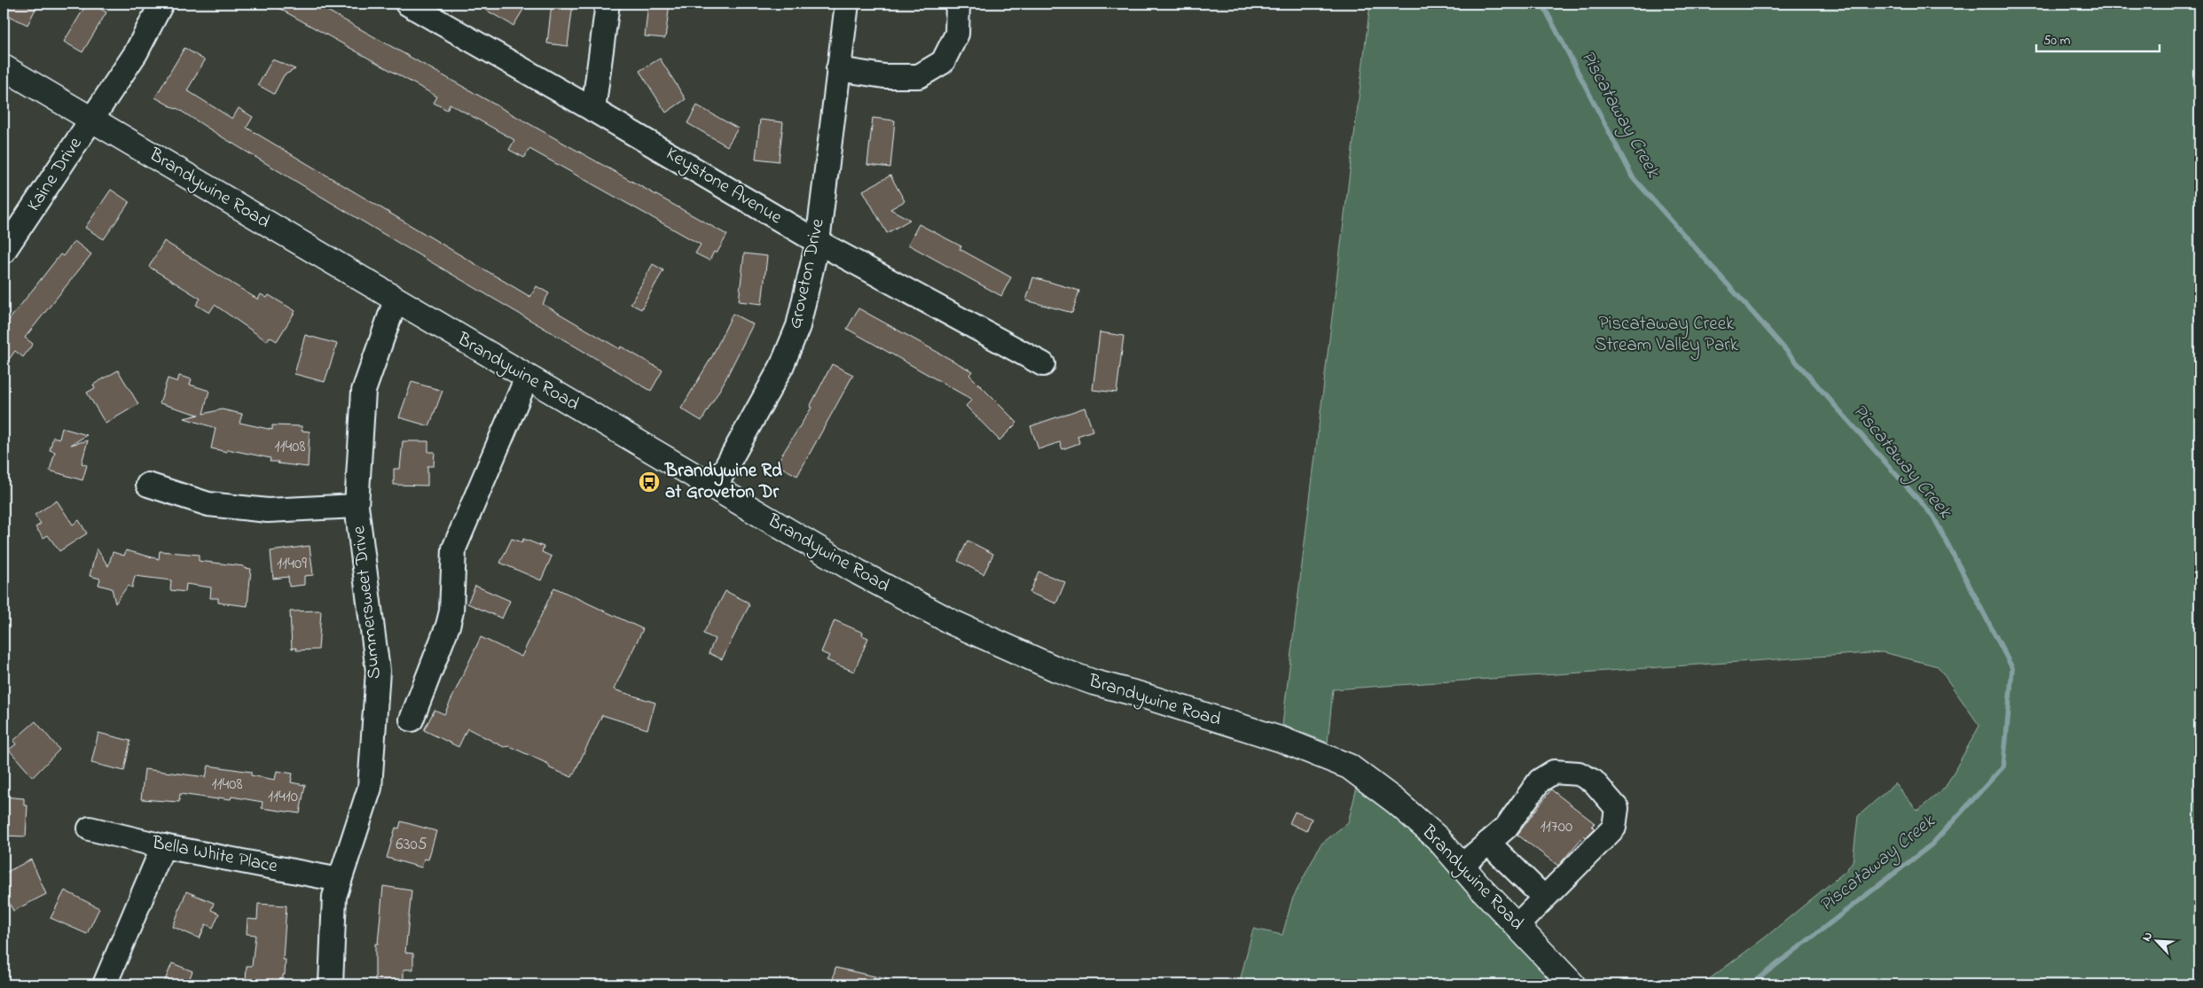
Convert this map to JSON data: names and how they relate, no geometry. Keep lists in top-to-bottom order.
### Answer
{
  "streets": {
    "main road": ["Brandywine Road"],
    "street": [
      "Kaine Drive",
      "Keystone Avenue",
      "Groveton Drive",
      "Summersweet Drive",
      "Bella White Place"
    ]
  },
  "crossings": [
    ["Kaine Drive", "Brandywine Road"],
    ["Keystone Avenue", "Groveton Drive"],
    ["Brandywine Road", "Groveton Drive"],
    ["Brandywine Road", "Summersweet Drive"],
    ["Summersweet Drive", "Bella White Place"]
  ],
  "water": ["Piscataway Creek"],
  "parks": ["Piscataway Creek Stream Valley Park"],
  "places": {
    "bus stop": ["Brandywine Rd at Groveton Dr"]
  },
  "house_numbers": [
    "11408",
    "11409",
    "11408",
    "11410",
    "11700",
    "6305"
  ],
  "scale_bar": "50 m",
  "north": "top left"
}
